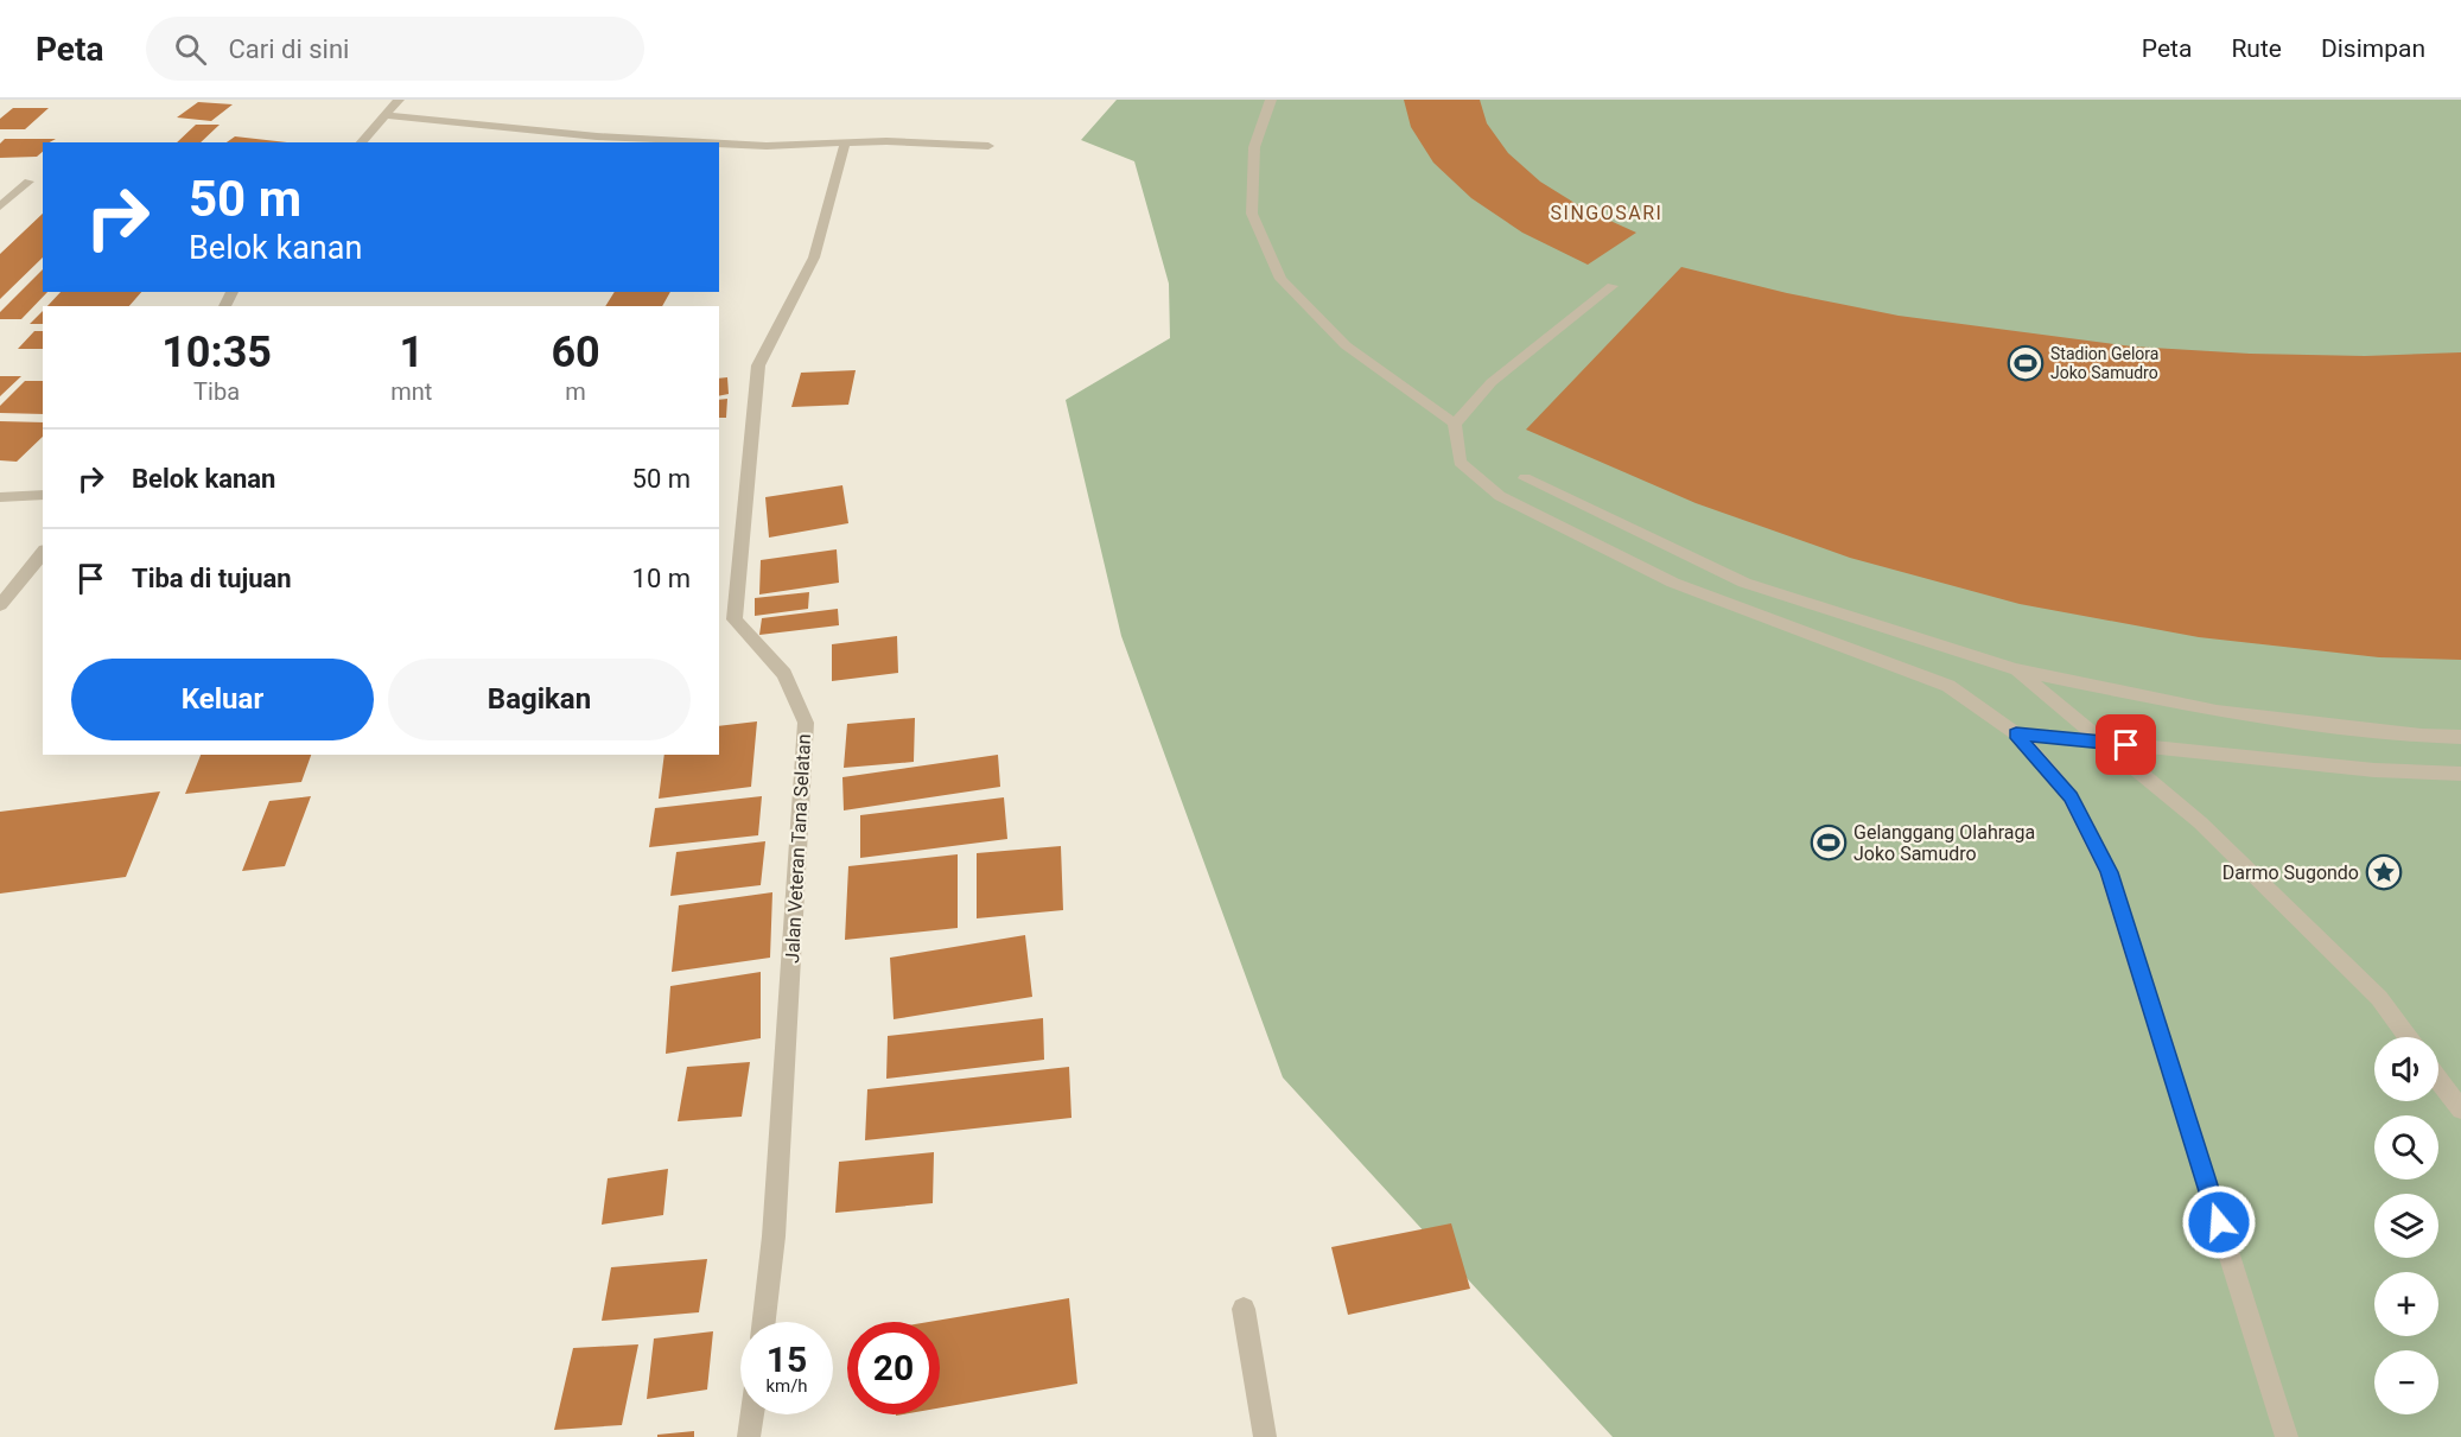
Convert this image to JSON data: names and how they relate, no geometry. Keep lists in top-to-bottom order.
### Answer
{
  "streets": {
    "street": ["Jalan Veteran Tana Selatan"]
  },
  "districts": ["SINGOSARI"],
  "places": {
    "sports": ["Stadion Gelora Joko Samudro", "Gelanggang Olahraga Joko Samudro"],
    "place": ["Darmo Sugondo"]
  },
  "page": {
    "header": "Peta",
    "search": "Cari di sini",
    "nav": ["Peta", "Rute", "Disimpan"],
    "turn": ["50 m", "Belok kanan"],
    "eta": [
      "10:35",
      "Tiba",
      "1",
      "mnt",
      "60",
      "m"
    ],
    "list": [
      {
        "name": "Belok kanan",
        "value": "50 m"
      },
      {
        "name": "Tiba di tujuan",
        "value": "10 m"
      }
    ],
    "buttons": ["Keluar", "Bagikan"],
    "map_buttons": ["+", "−"],
    "speed": "15 km/h",
    "limit": "20"
  }
}
